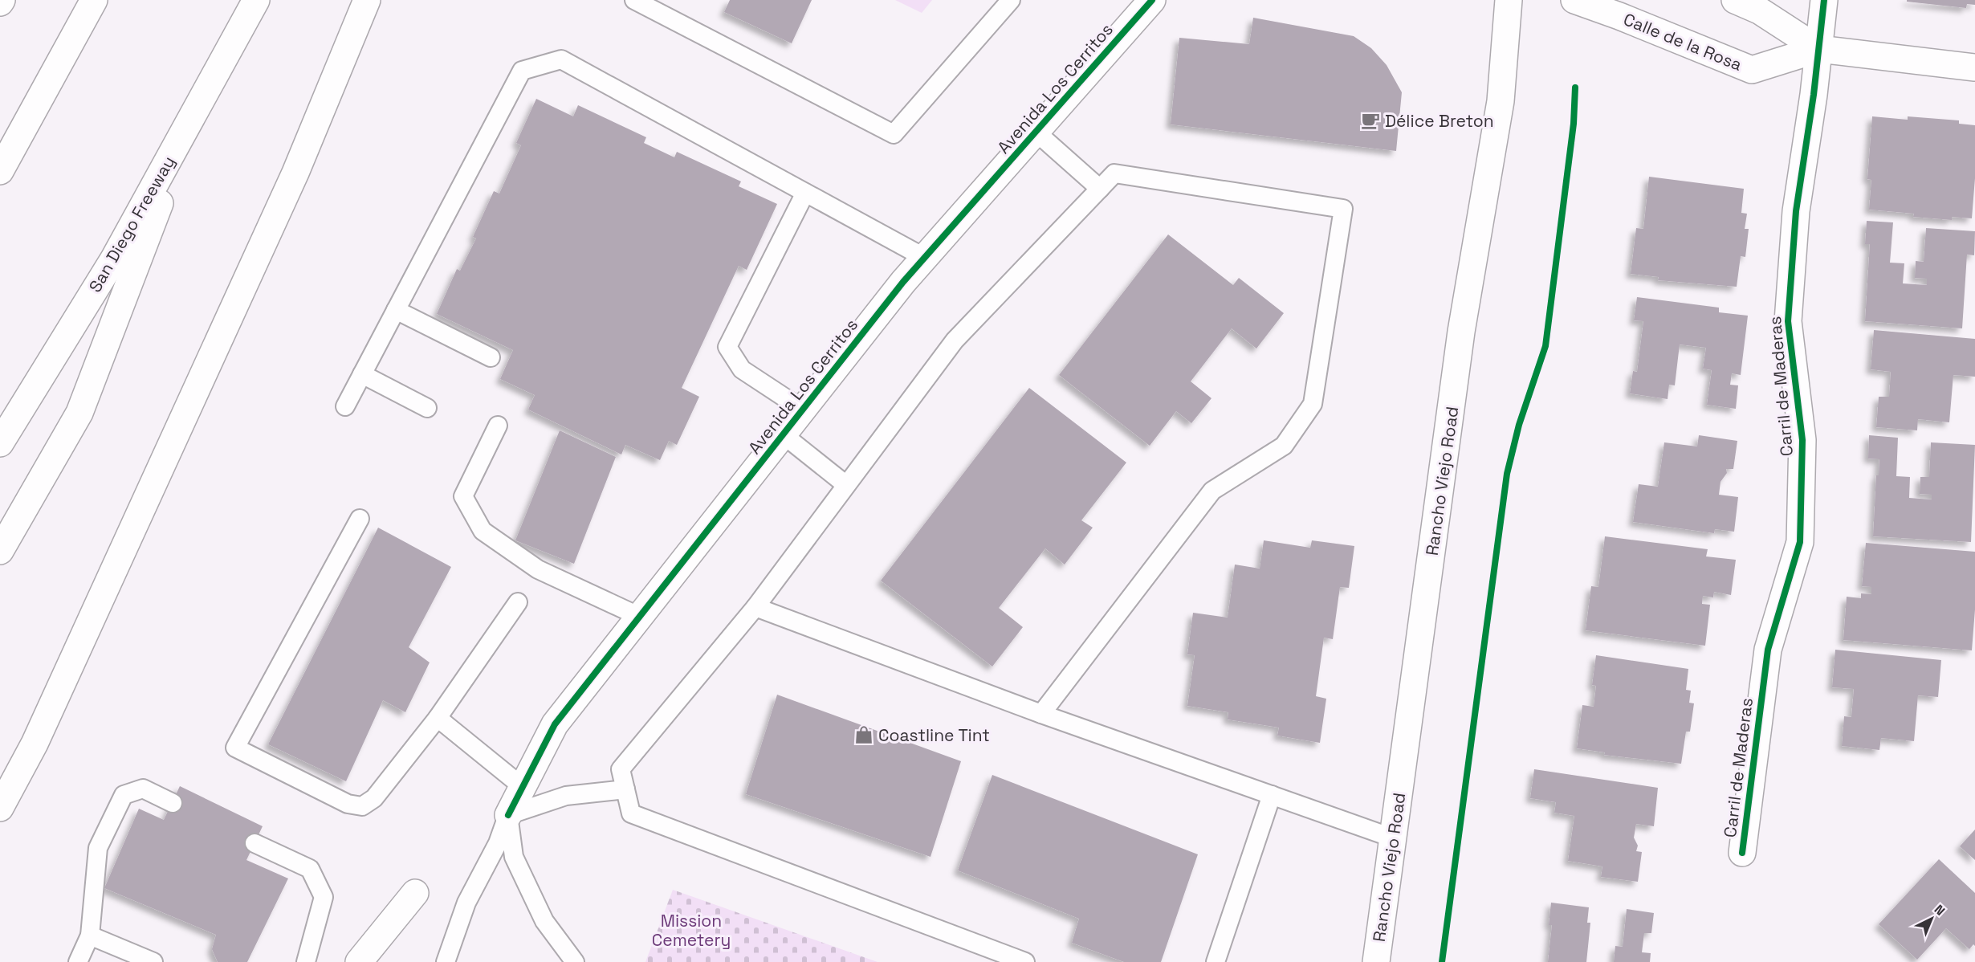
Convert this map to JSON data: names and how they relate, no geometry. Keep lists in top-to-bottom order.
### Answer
{
  "streets": {
    "main road": [
      "Calle de la Rosa",
      "Avenida Los Cerritos",
      "San Diego Freeway",
      "Carril de Maderas",
      "Rancho Viejo Road"
    ]
  },
  "crossings": [
    ["Calle de la Rosa", "Carril de Maderas"]
  ],
  "parks": ["Mission Cemetery"],
  "places": {
    "cafe": ["Délice Breton"],
    "shop": ["Coastline Tint"]
  },
  "north": "top right"
}
